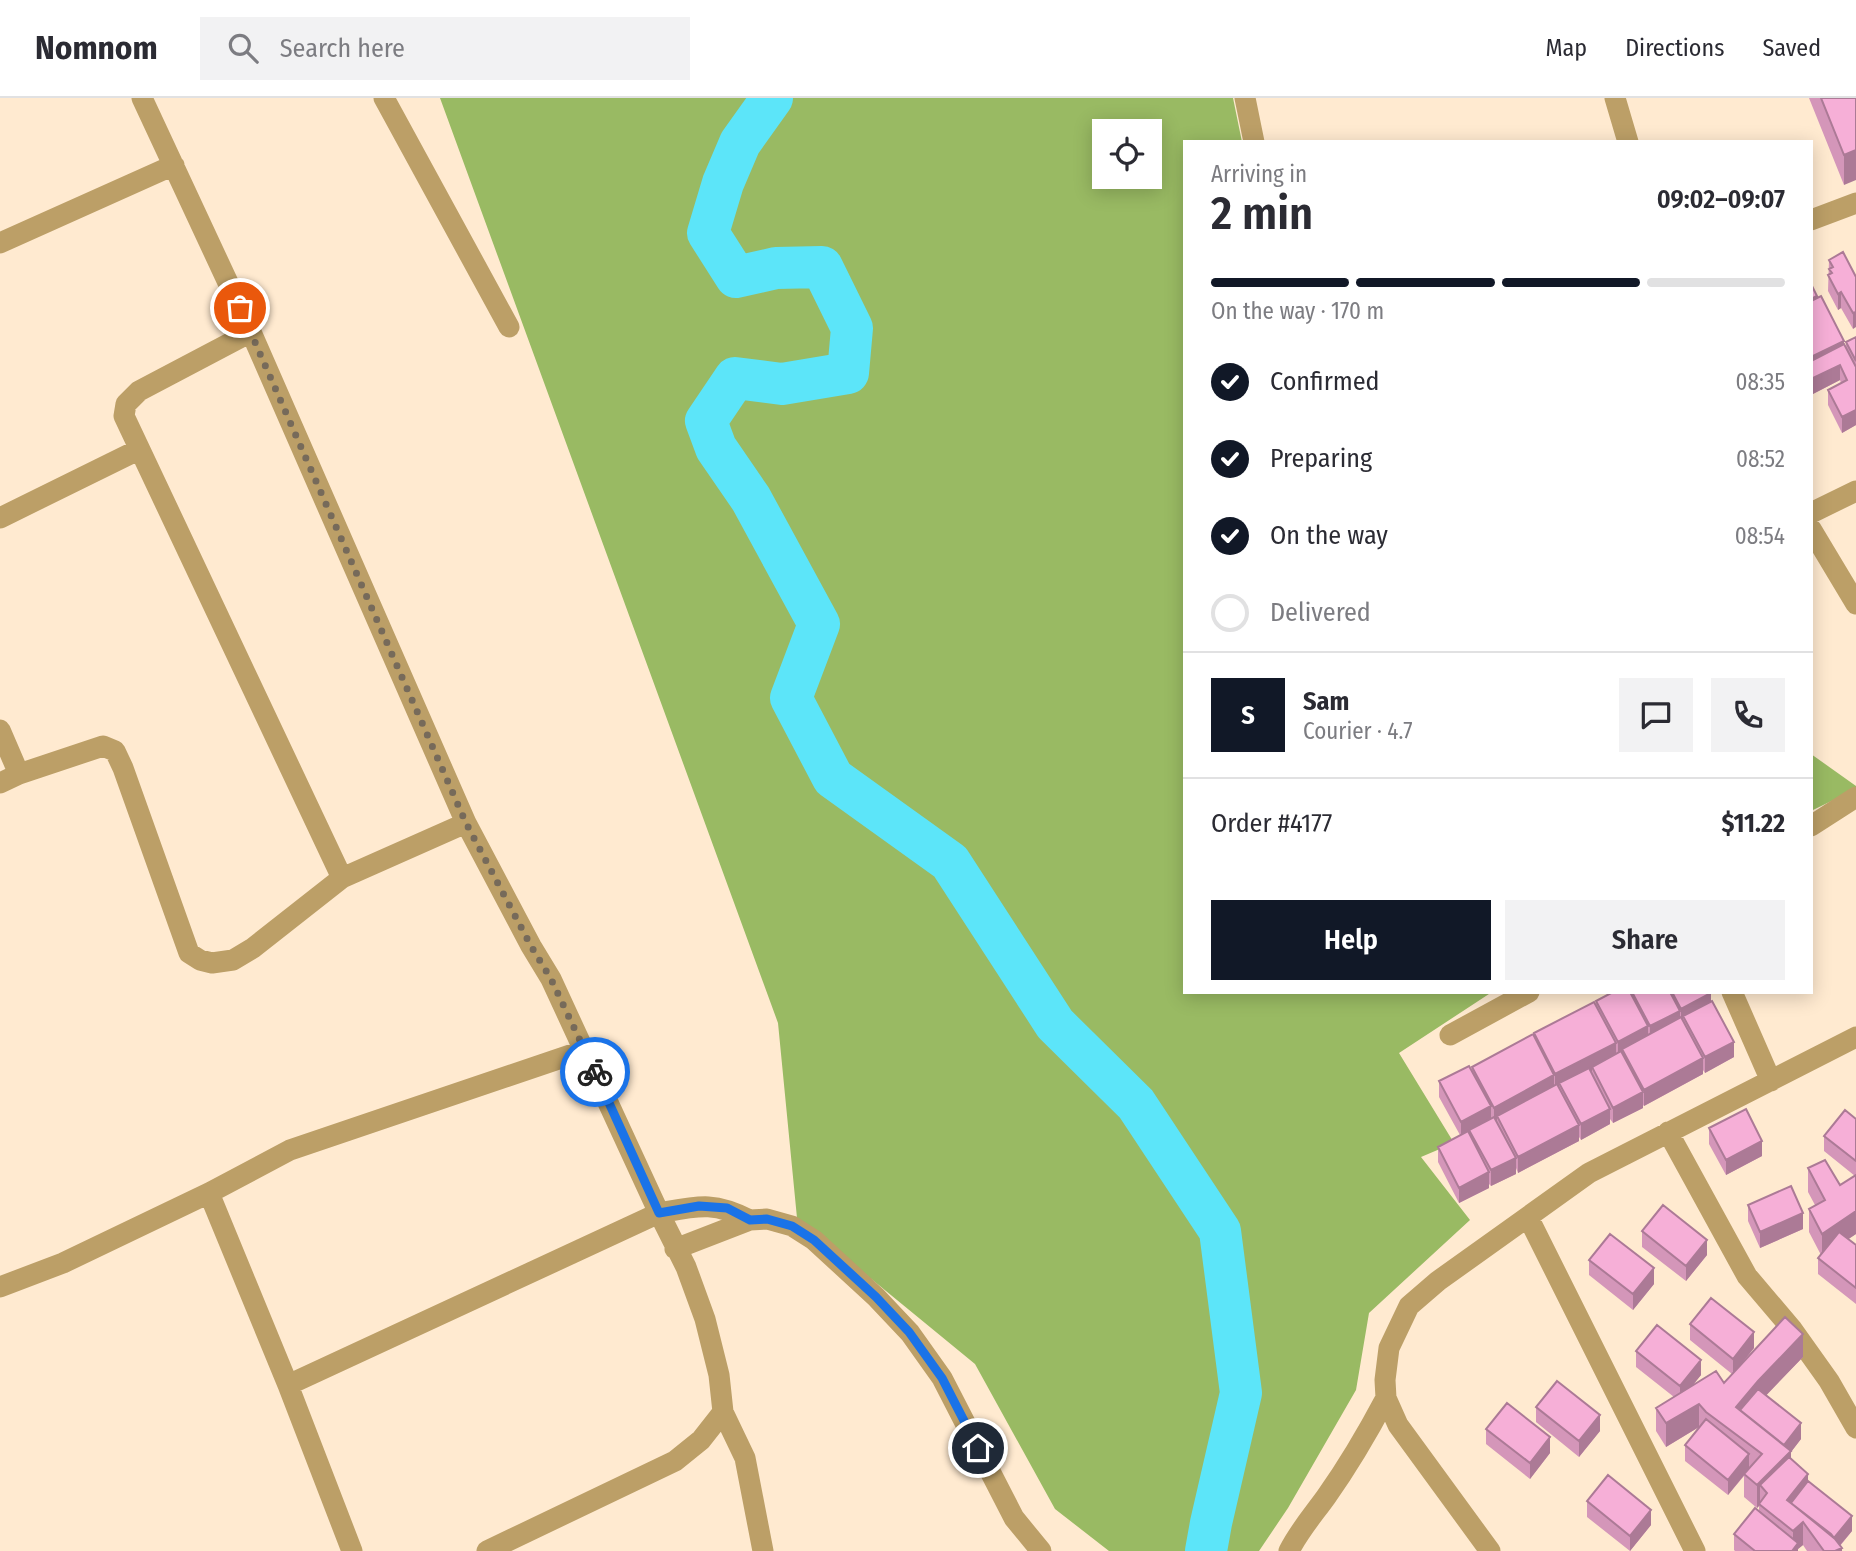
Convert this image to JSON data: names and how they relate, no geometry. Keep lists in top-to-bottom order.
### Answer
{
  "page": {
    "header": "Nomnom",
    "search": "Search here",
    "nav": ["Map", "Directions", "Saved"],
    "heading": ["2 min", "Arriving in", "09:02–09:07"],
    "panel": [
      "Sam",
      "Courier · 4.7",
      "Order #4177",
      "$11.22"
    ],
    "bar": "On the way · 170 m",
    "list": [
      ["Confirmed", "08:35"],
      ["Preparing", "08:52"],
      ["On the way", "08:54"],
      "Delivered"
    ],
    "round": "S",
    "buttons": ["Help", "Share"]
  }
}
